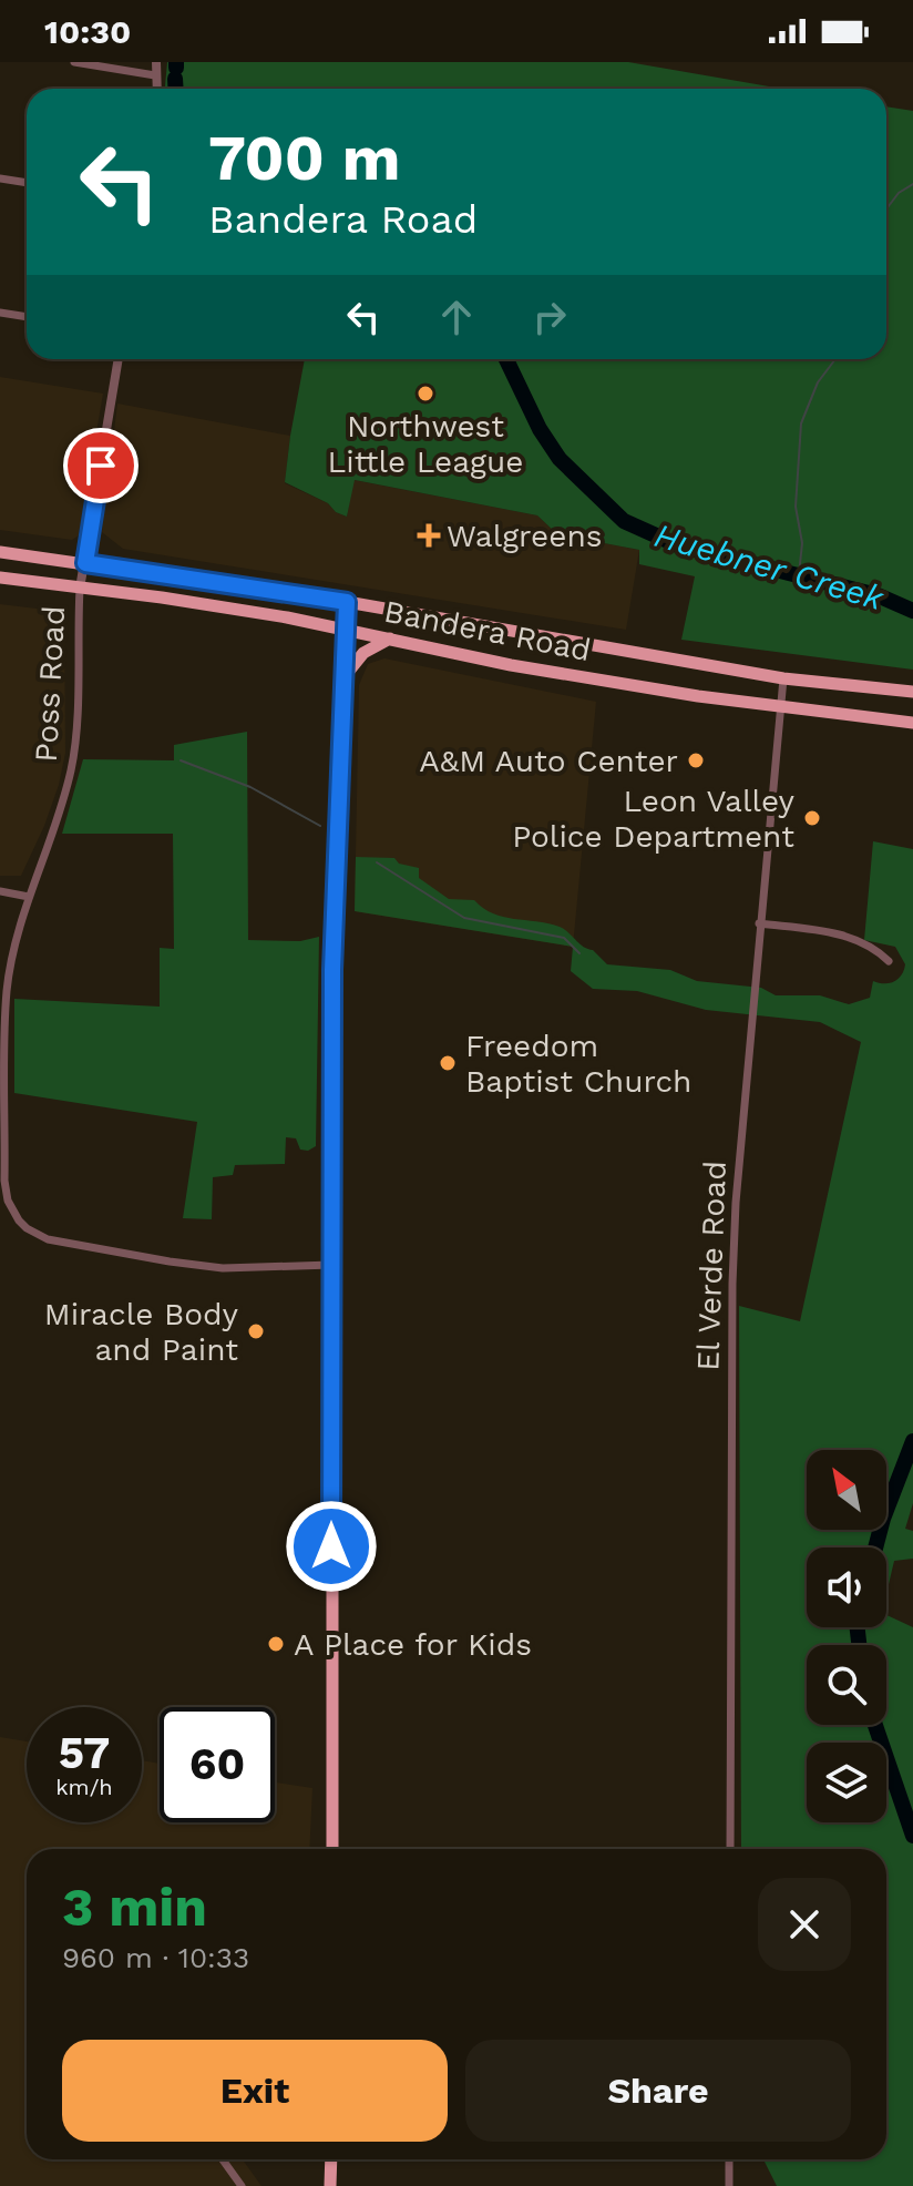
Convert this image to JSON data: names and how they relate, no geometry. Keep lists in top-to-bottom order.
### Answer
{
  "streets": {
    "main road": ["Bandera Road"],
    "street": ["Poss Road", "El Verde Road"]
  },
  "crossings": [
    ["Bandera Road", "Poss Road"],
    ["Bandera Road", "El Verde Road"]
  ],
  "water": ["Huebner Creek"],
  "places": {
    "other": [
      "Northwest Little League",
      "A&M Auto Center",
      "Leon Valley Police Department",
      "Freedom Baptist Church",
      "Miracle Body and Paint",
      "A Place for Kids"
    ],
    "health": ["Walgreens"]
  },
  "north": "top left",
  "page": {
    "status": "10:30",
    "turn": ["700 m", "Bandera Road"],
    "speed": "57 km/h",
    "limit": "60",
    "heading": ["3 min", "960 m · 10:33"],
    "buttons": ["Exit", "Share"]
  }
}
